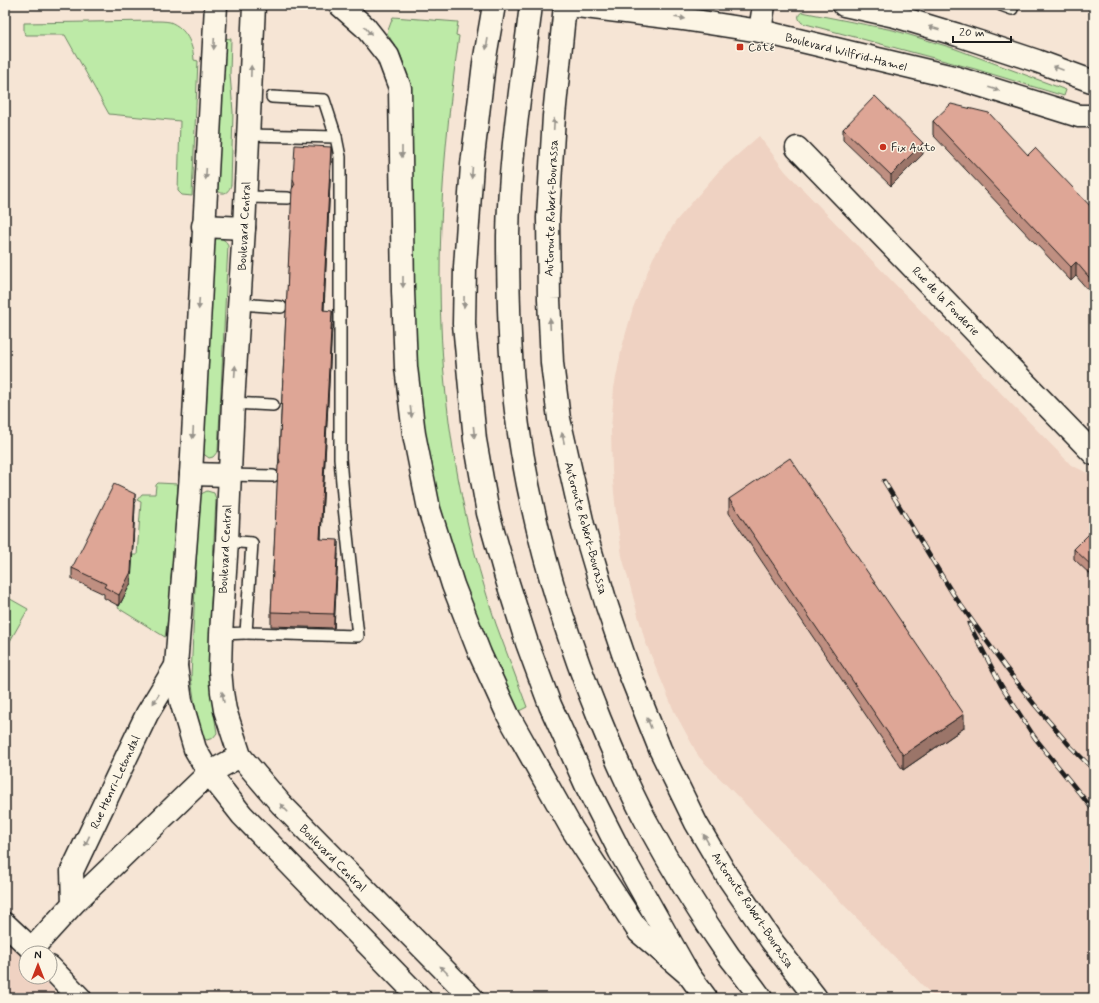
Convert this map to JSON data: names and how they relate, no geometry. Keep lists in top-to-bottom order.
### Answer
{
  "streets": {
    "main road": [
      "Boulevard Wilfrid-Hamel",
      "Autoroute Robert-Bourassa",
      "Boulevard Central",
      "Rue de la Fonderie",
      "Rue Henri-Letondal"
    ]
  },
  "places": {
    "transit": ["Côté"],
    "other": ["Fix Auto"]
  },
  "scale_bar": "20 m",
  "north": "top"
}
